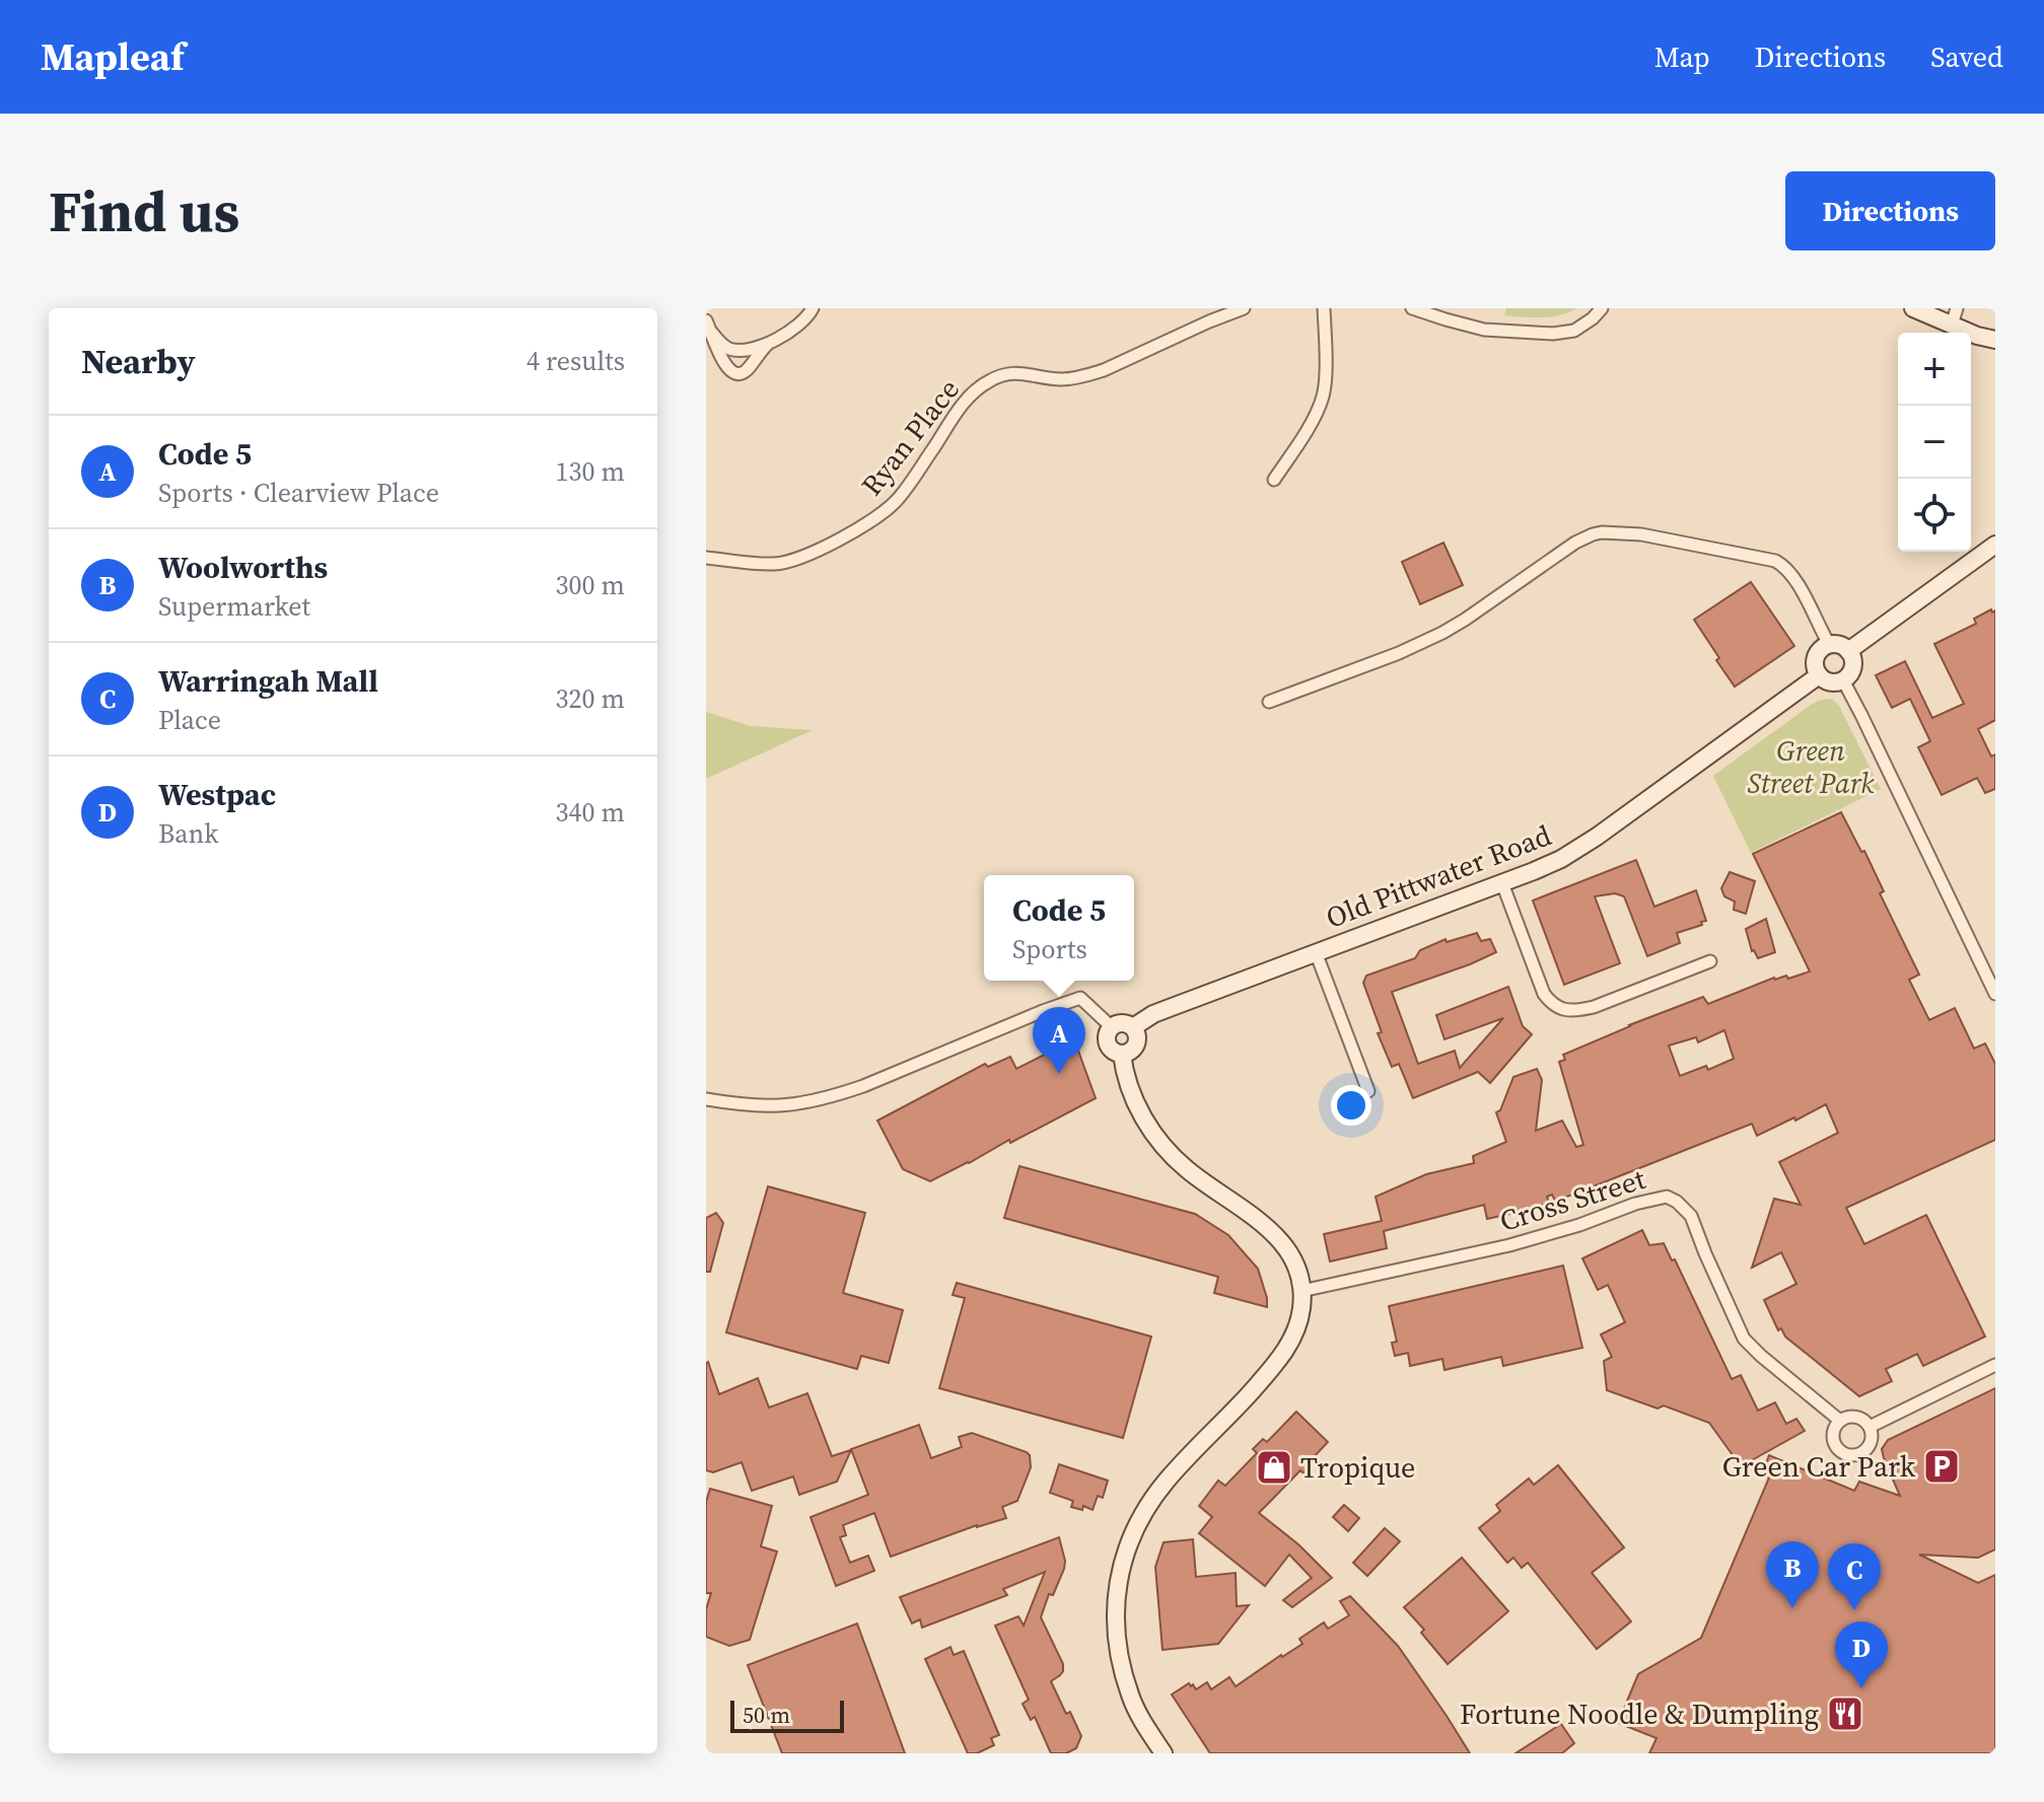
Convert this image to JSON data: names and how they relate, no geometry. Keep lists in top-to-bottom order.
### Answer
{
  "streets": {
    "street": ["Ryan Place", "Old Pittwater Road", "Cross Street"]
  },
  "parks": ["Green Street Park"],
  "places": {
    "parking": ["Green Car Park"],
    "shop": ["Tropique"],
    "restaurant": ["Fortune Noodle & Dumpling"]
  },
  "scale_bar": "50 m",
  "page": {
    "header": "Mapleaf",
    "nav": ["Map", "Directions", "Saved"],
    "buttons": "Directions",
    "title": "Find us",
    "heading": ["Nearby", "4 results"],
    "map_buttons": ["+", "−"],
    "list": [
      {
        "mark": "A",
        "name": "Code 5",
        "note": "Sports · Clearview Place",
        "value": "130 m"
      },
      {
        "mark": "B",
        "name": "Woolworths",
        "note": "Supermarket",
        "value": "300 m"
      },
      {
        "mark": "C",
        "name": "Warringah Mall",
        "note": "Place",
        "value": "320 m"
      },
      {
        "mark": "D",
        "name": "Westpac",
        "note": "Bank",
        "value": "340 m"
      }
    ],
    "popup": ["Code 5", "Sports"],
    "pins": [
      "A",
      "B",
      "C",
      "D"
    ],
    "scale": "50 m"
  }
}
